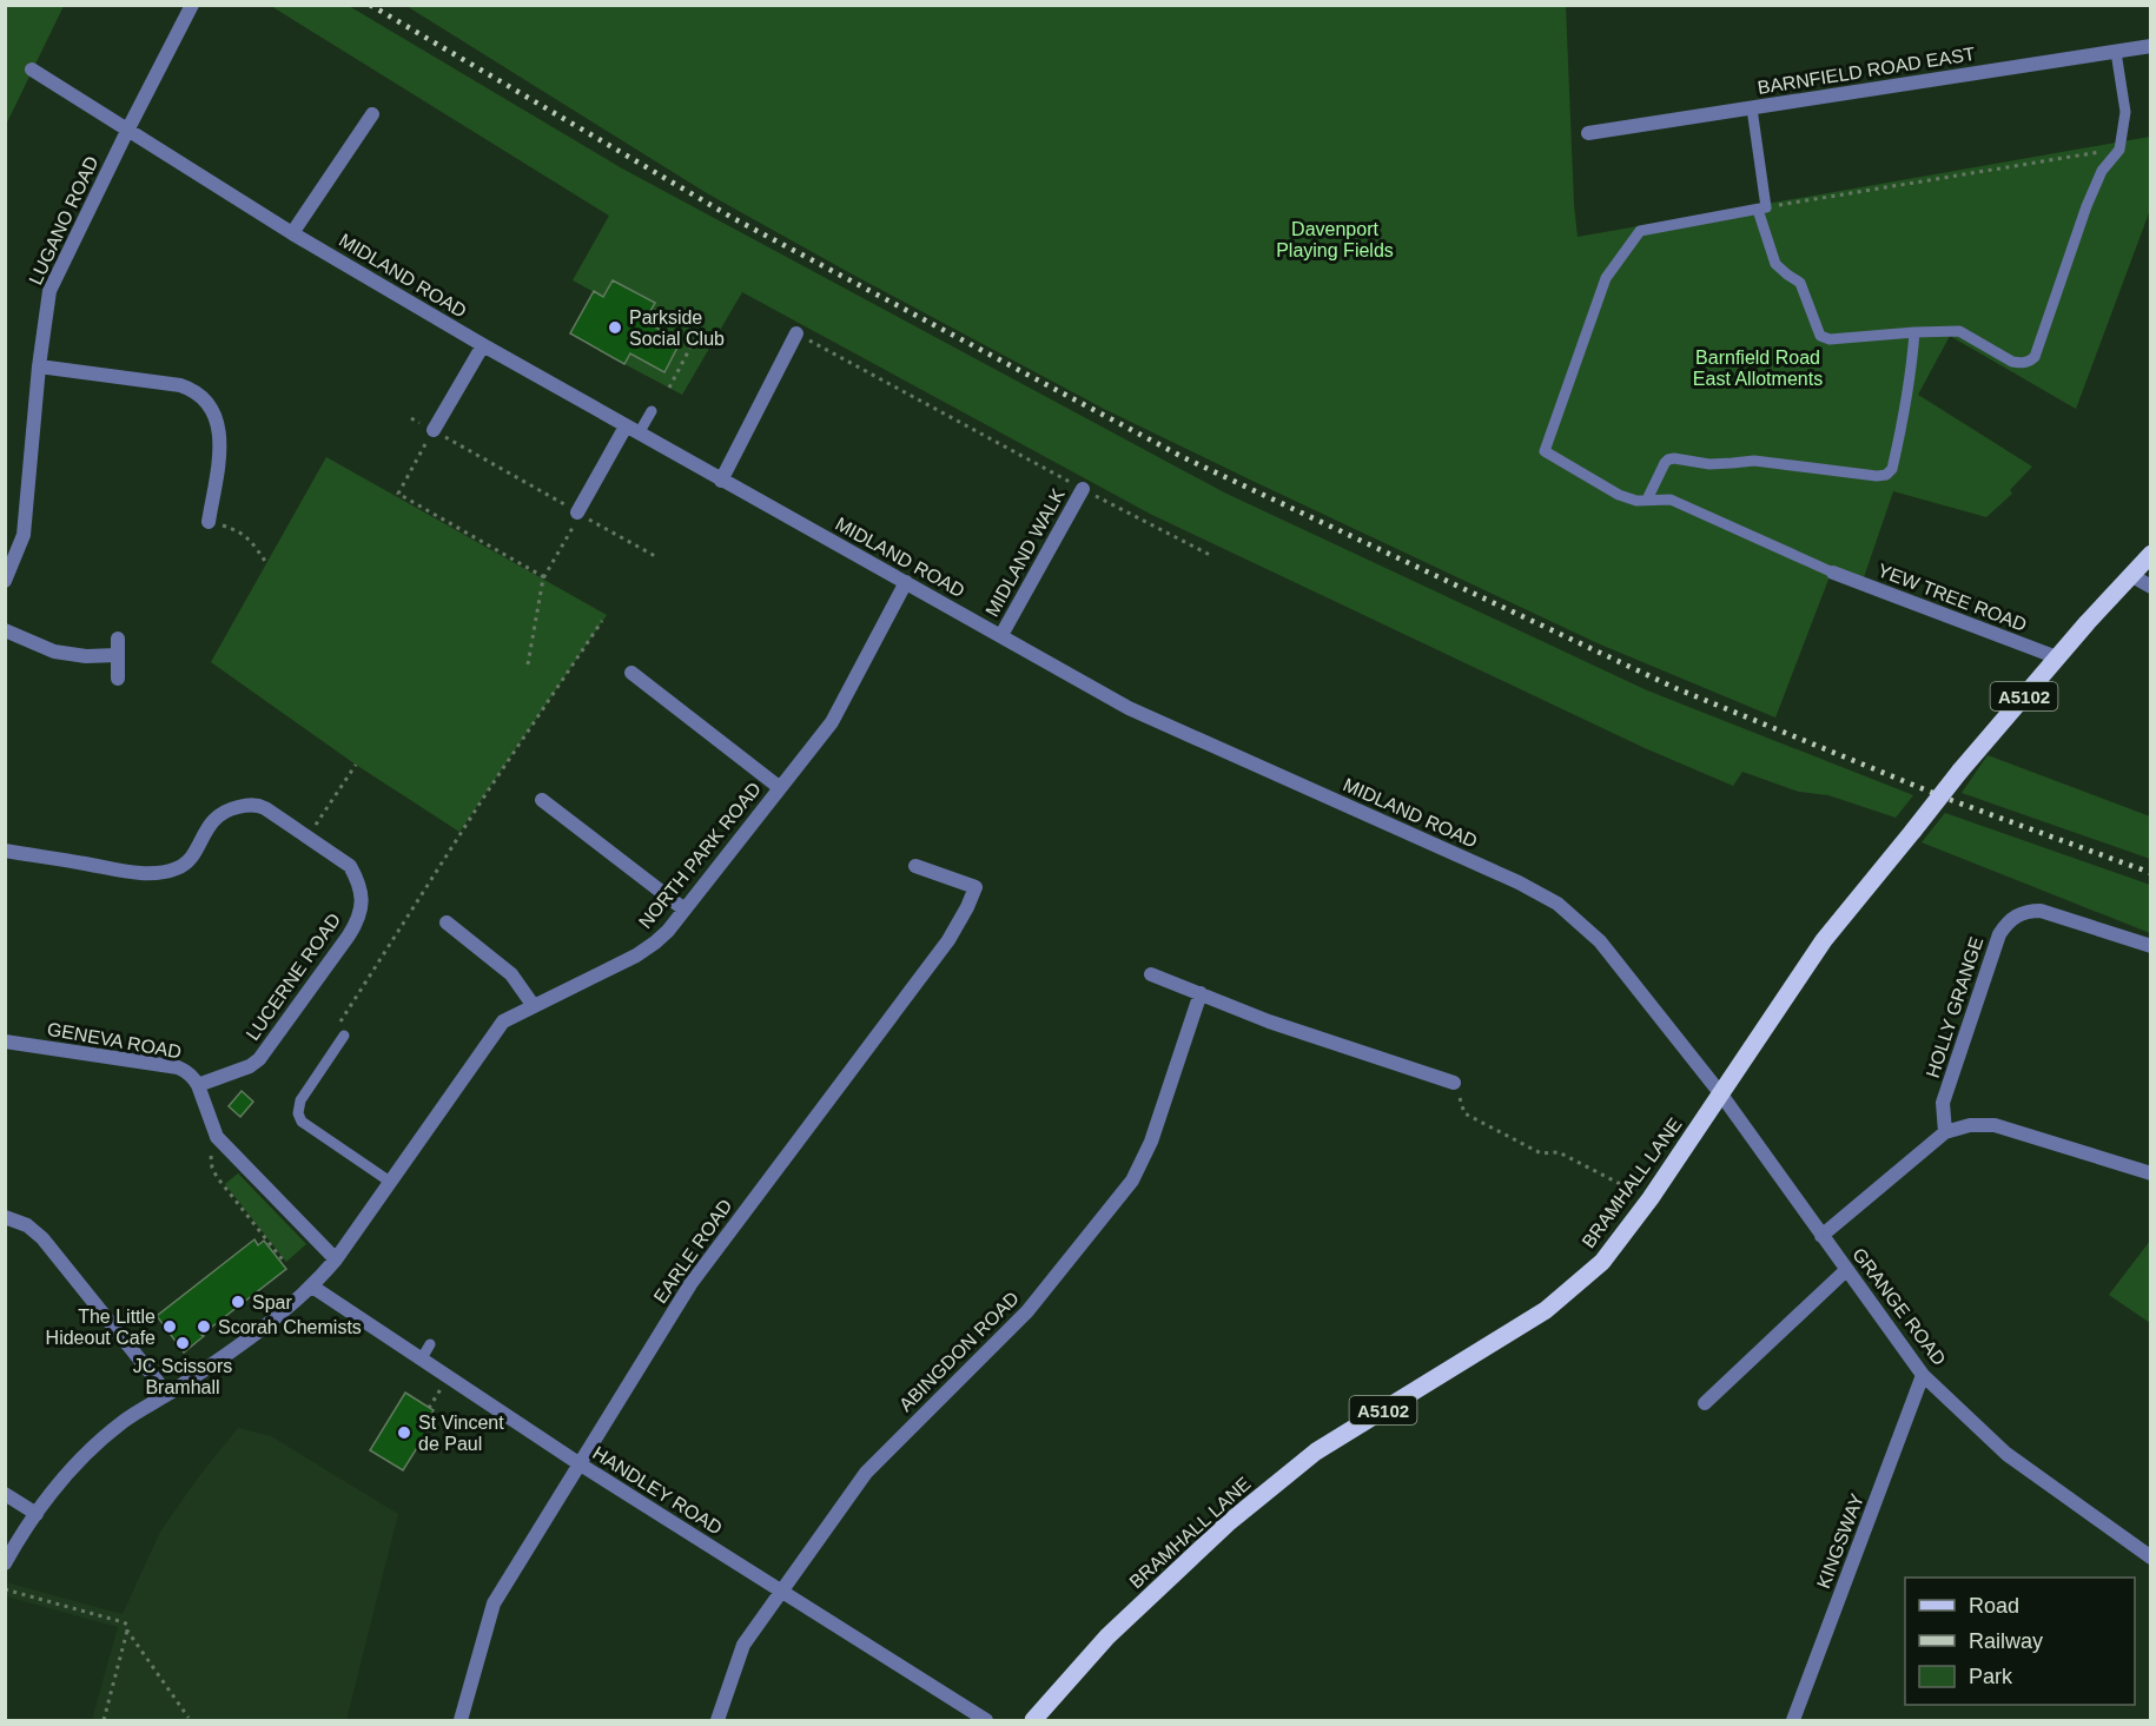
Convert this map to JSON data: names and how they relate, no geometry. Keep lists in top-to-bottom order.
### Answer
{
  "streets": {
    "main road": ["A5102", "BRAMHALL LANE"],
    "street": [
      "BARNFIELD ROAD EAST",
      "LUGANO ROAD",
      "MIDLAND ROAD",
      "MIDLAND WALK",
      "YEW TREE ROAD",
      "NORTH PARK ROAD",
      "LUCERNE ROAD",
      "HOLLY GRANGE",
      "GENEVA ROAD",
      "EARLE ROAD",
      "GRANGE ROAD",
      "ABINGDON ROAD",
      "HANDLEY ROAD",
      "KINGSWAY"
    ]
  },
  "crossings": [
    ["LUGANO ROAD", "MIDLAND ROAD"],
    ["MIDLAND ROAD", "MIDLAND WALK"],
    ["MIDLAND ROAD", "NORTH PARK ROAD"],
    ["MIDLAND ROAD", "BRAMHALL LANE"],
    ["MIDLAND ROAD", "GRANGE ROAD"],
    ["YEW TREE ROAD", "BRAMHALL LANE"],
    ["NORTH PARK ROAD", "HANDLEY ROAD"],
    ["LUCERNE ROAD", "GENEVA ROAD"],
    ["BRAMHALL LANE", "GRANGE ROAD"],
    ["EARLE ROAD", "HANDLEY ROAD"],
    ["GRANGE ROAD", "KINGSWAY"],
    ["ABINGDON ROAD", "HANDLEY ROAD"]
  ],
  "parks": ["Davenport Playing Fields", "Barnfield Road East Allotments"],
  "places": [
    "Parkside Social Club",
    "Spar",
    "The Little Hideout Cafe",
    "Scorah Chemists",
    "JC Scissors Bramhall",
    "St Vincent de Paul"
  ],
  "legend": ["Road", "Railway", "Park"]
}
